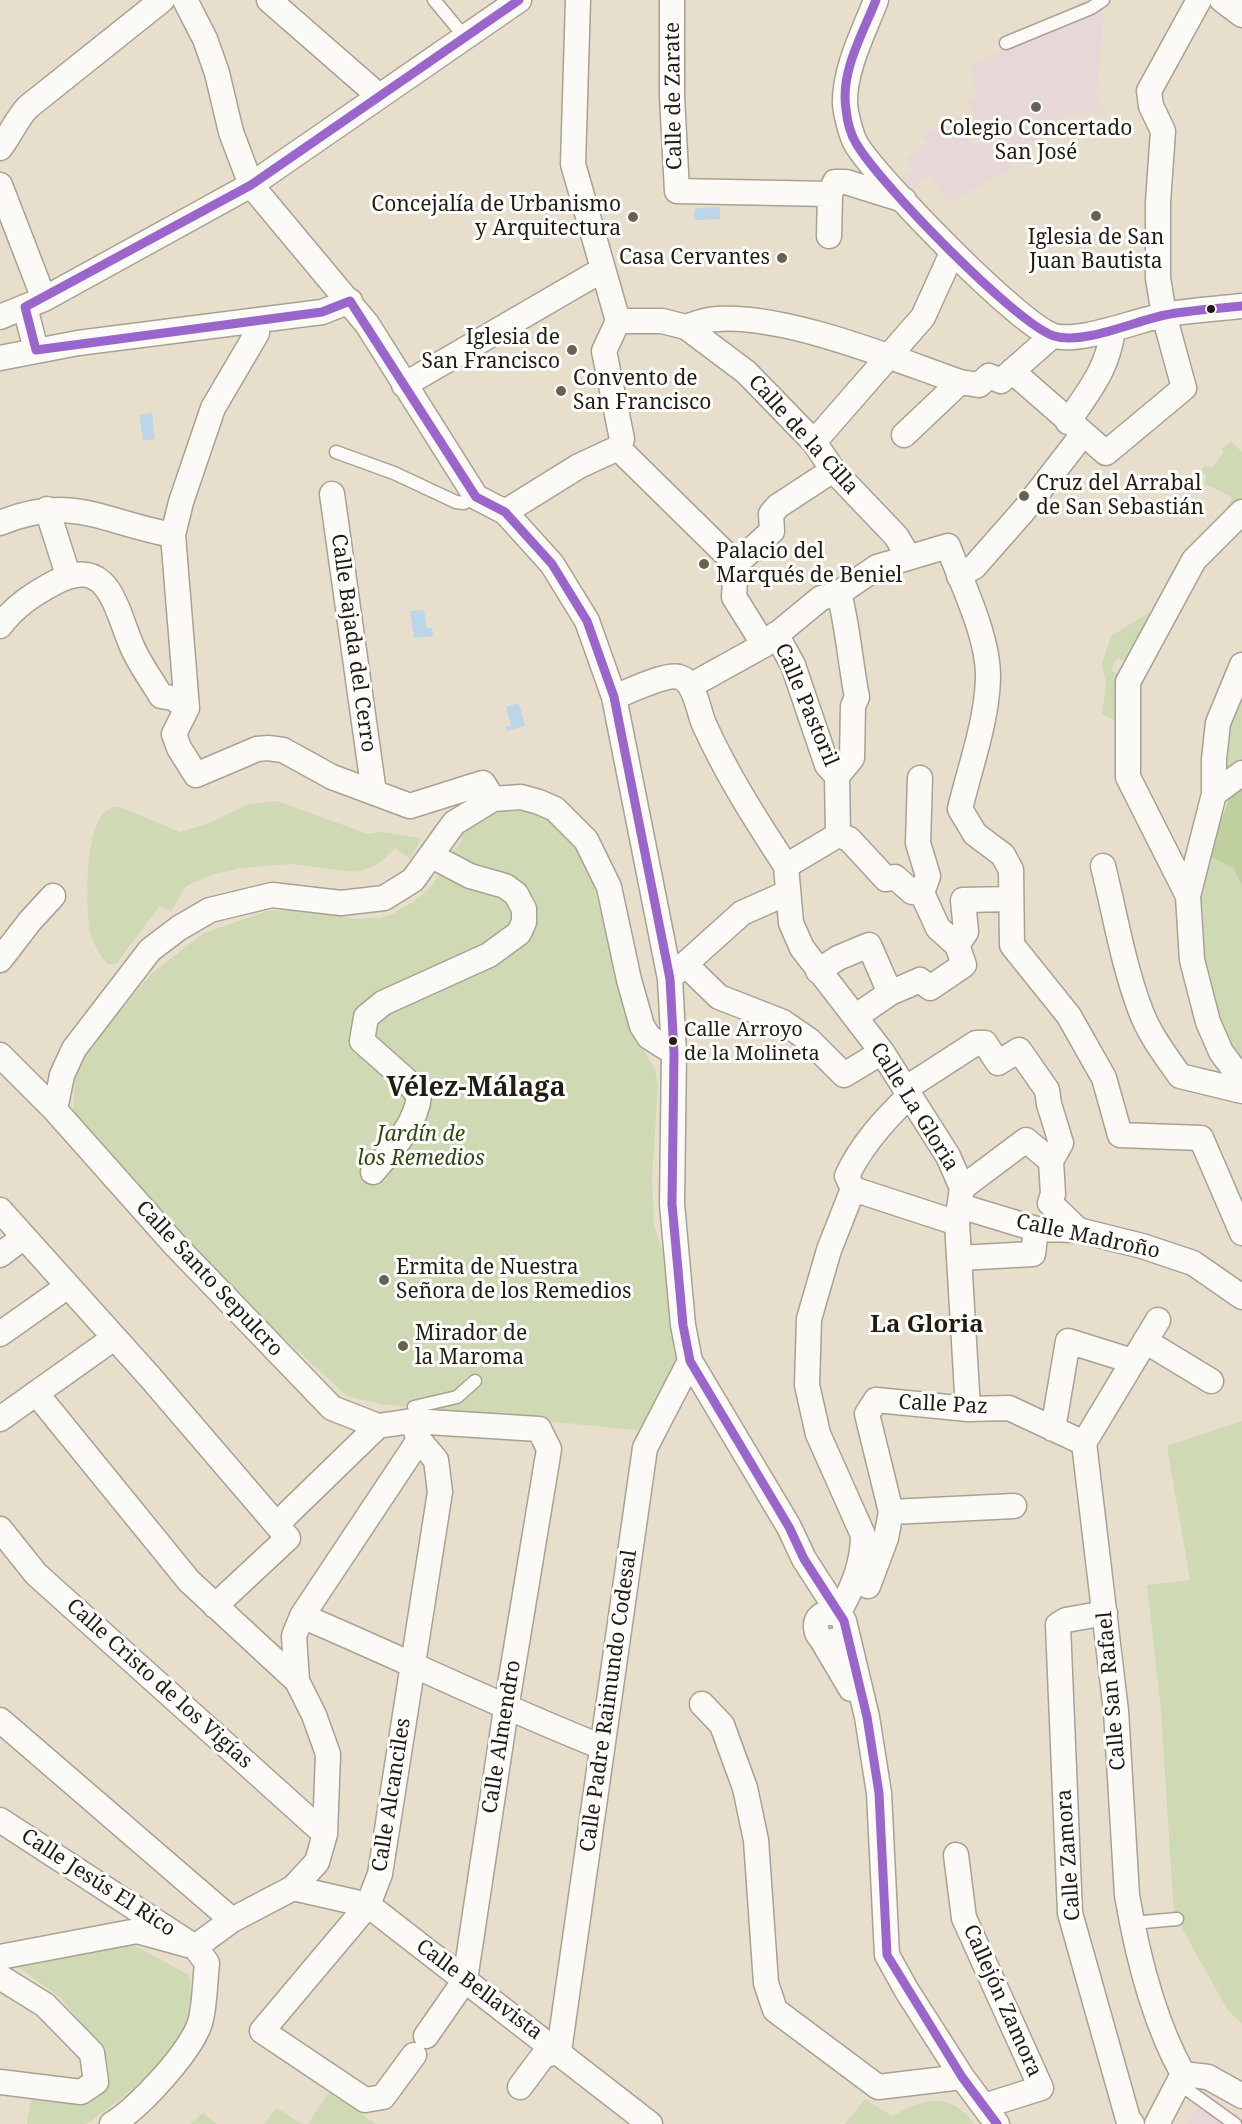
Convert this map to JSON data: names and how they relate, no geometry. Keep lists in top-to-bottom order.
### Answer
{
  "streets": {
    "street": [
      "Calle de Zarate",
      "Calle de la Cilla",
      "Calle Bajada del Cerro",
      "Calle Pastoril",
      "Calle La Gloria",
      "Calle Madroño",
      "Calle Santo Sepulcro",
      "Calle Paz",
      "Calle Cristo de los Vigías",
      "Calle San Rafael",
      "Calle Padre Raimundo Codesal",
      "Calle Almendro",
      "Calle Alcanciles",
      "Calle Zamora",
      "Calle Jesús El Rico",
      "Calle Bellavista",
      "Callejón Zamora"
    ]
  },
  "crossings": [
    ["Calle La Gloria", "Calle Madroño"],
    ["Calle La Gloria", "Calle Paz"],
    ["Calle Santo Sepulcro", "Calle Almendro"],
    ["Calle Santo Sepulcro", "Calle Alcanciles"],
    ["Calle Paz", "Calle San Rafael"],
    ["Calle San Rafael", "Calle Zamora"],
    ["Calle Padre Raimundo Codesal", "Calle Bellavista"],
    ["Calle Almendro", "Calle Alcanciles"],
    ["Calle Almendro", "Calle Bellavista"],
    ["Calle Alcanciles", "Calle Bellavista"]
  ],
  "districts": ["Vélez-Málaga", "La Gloria"],
  "parks": ["Jardín de los Remedios"],
  "places": [
    "Colegio Concertado San José",
    "Iglesia de San Juan Bautista",
    "Concejalía de Urbanismo y Arquitectura",
    "Casa Cervantes",
    "Iglesia de San Francisco",
    "Convento de San Francisco",
    "Cruz del Arrabal de San Sebastián",
    "Palacio del Marqués de Beniel",
    "Calle Arroyo de la Molineta",
    "Ermita de Nuestra Señora de los Remedios",
    "Mirador de la Maroma"
  ]
}
